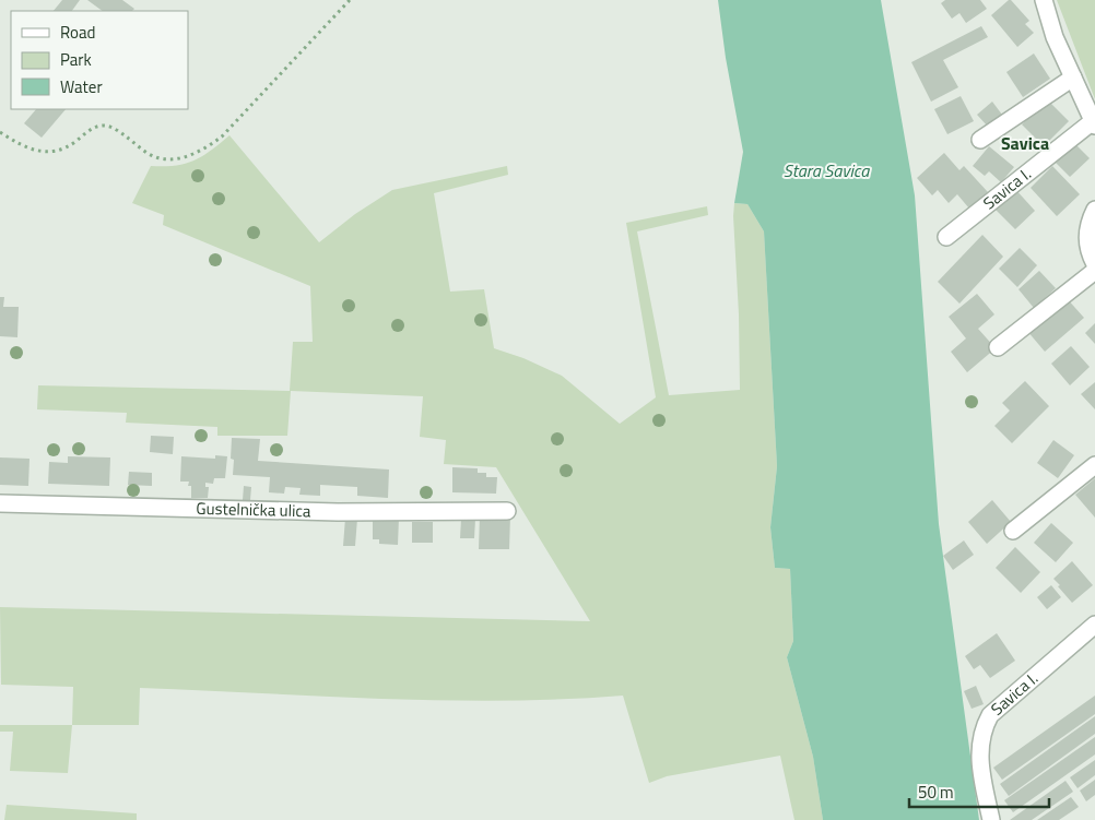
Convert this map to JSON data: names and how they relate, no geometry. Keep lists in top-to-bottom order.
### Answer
{
  "streets": {
    "street": ["Savica I.", "Gustelnička ulica"]
  },
  "districts": ["Savica"],
  "water": ["Stara Savica"],
  "legend": ["Road", "Park", "Water"],
  "scale_bar": "50 m"
}
